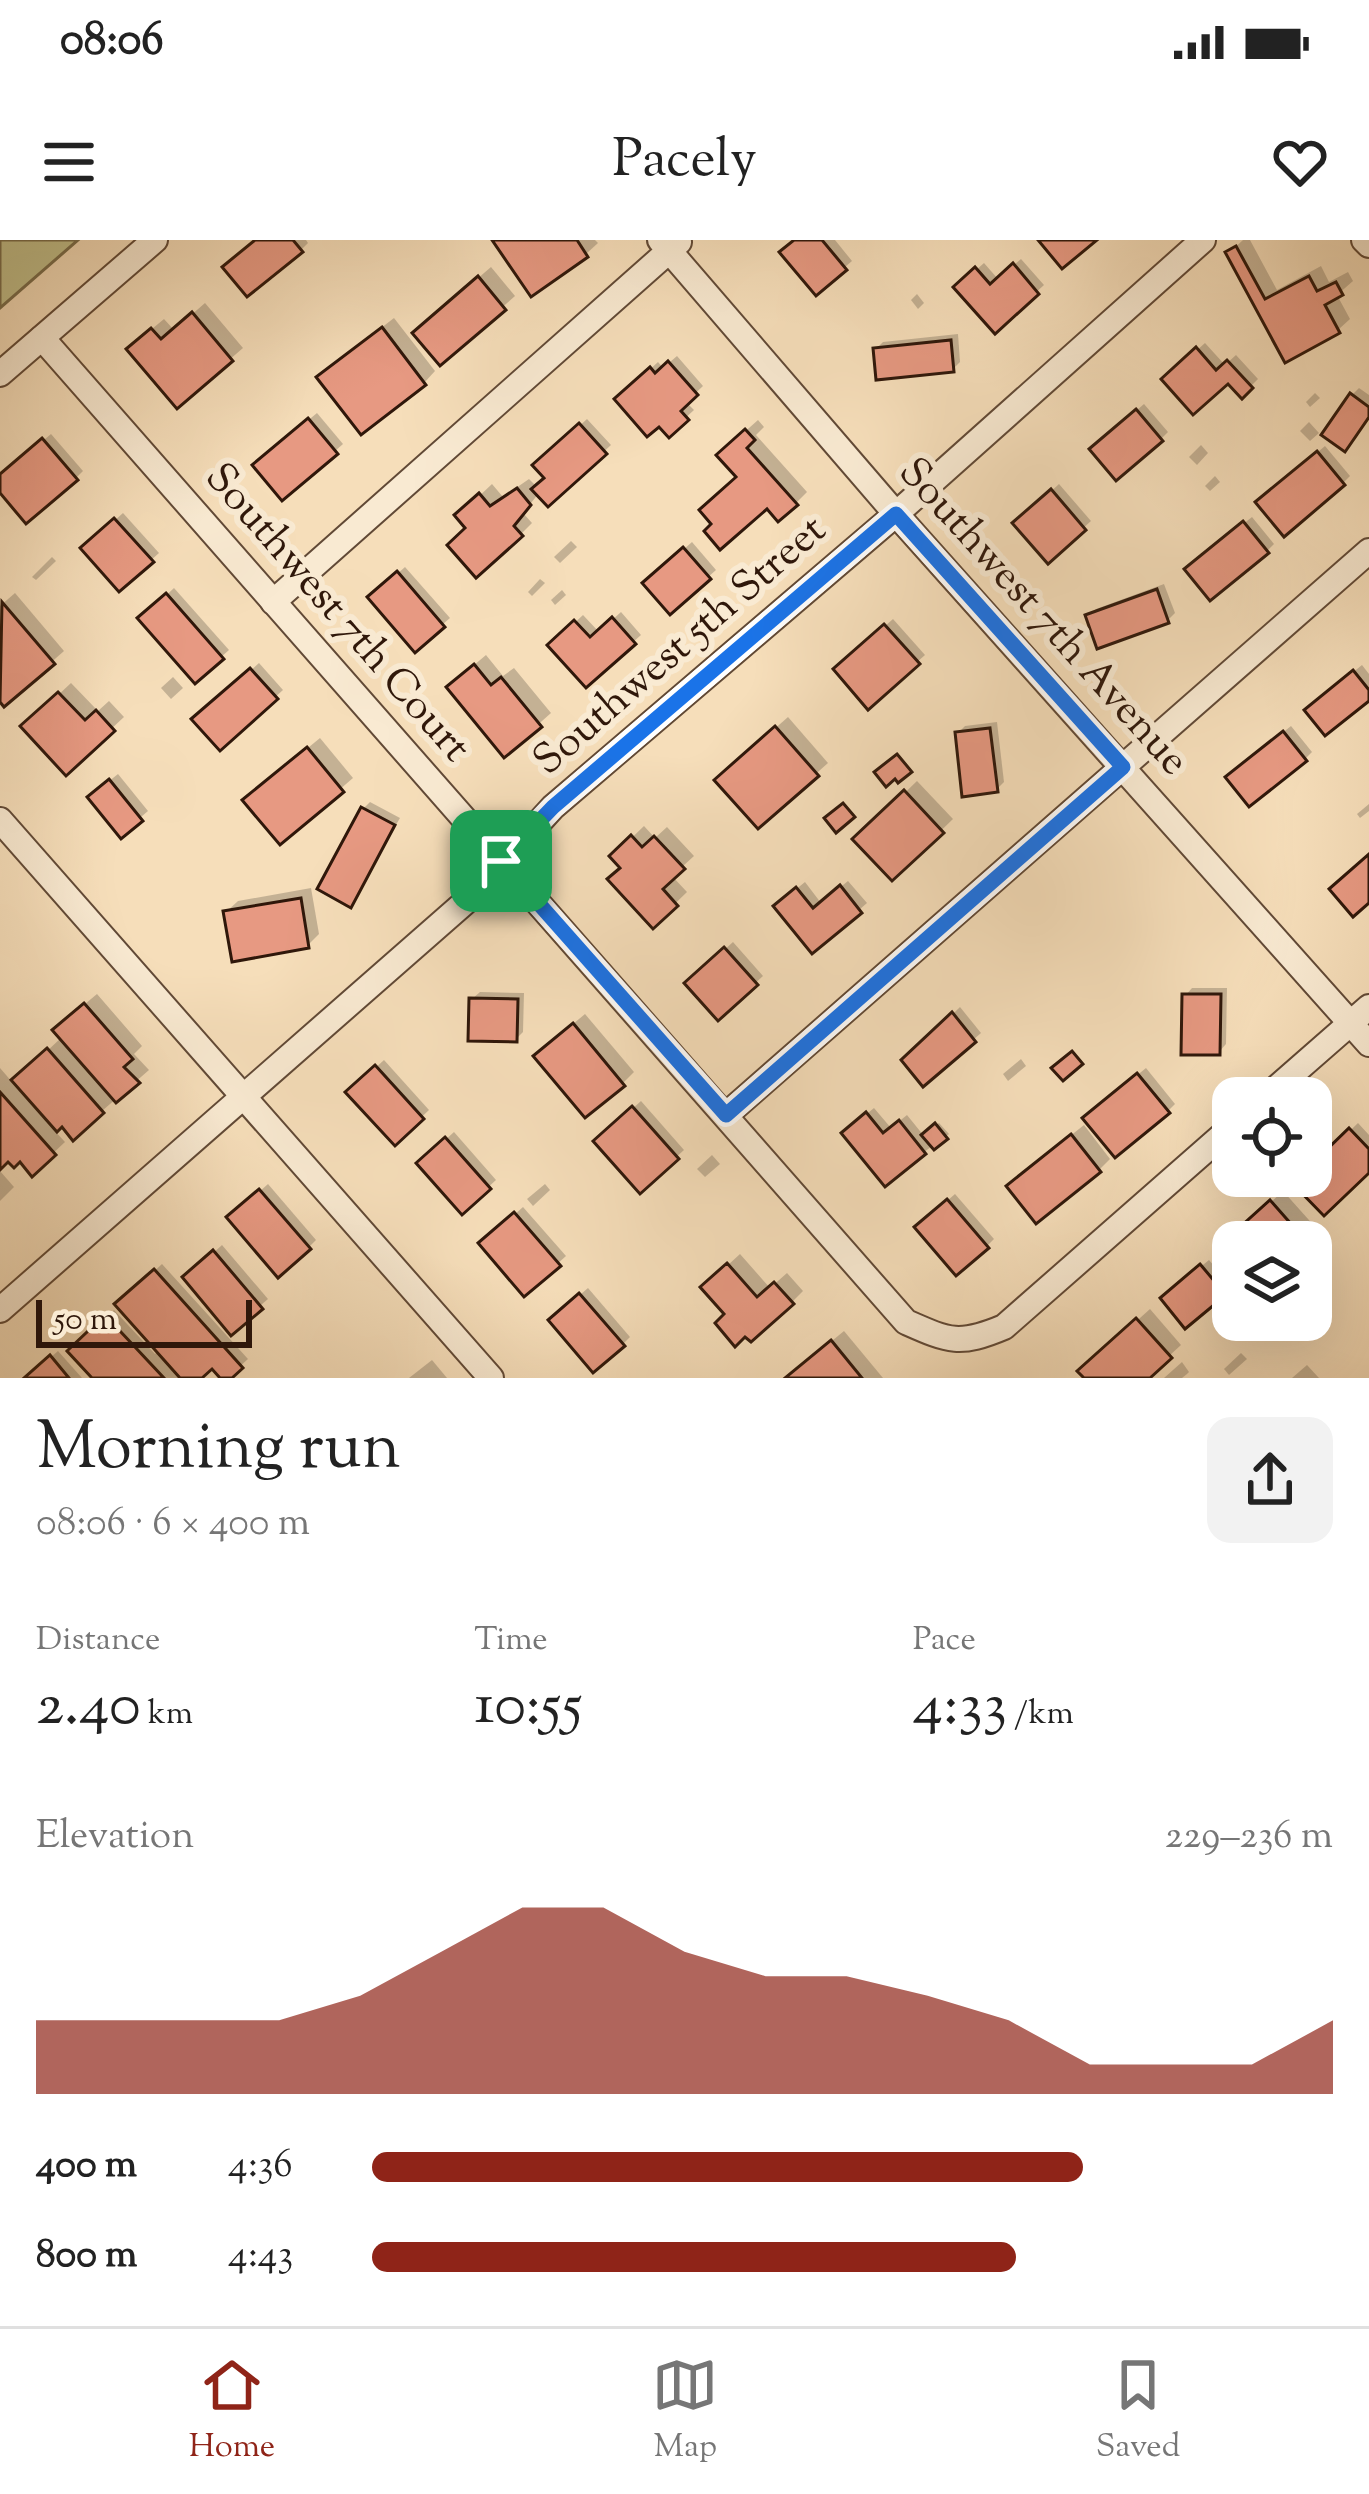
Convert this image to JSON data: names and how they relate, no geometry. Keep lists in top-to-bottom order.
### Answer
{
  "streets": {
    "street": ["Southwest 7th Court", "Southwest 7th Avenue", "Southwest 5th Street"]
  },
  "crossings": [
    ["Southwest 7th Court", "Southwest 5th Street"],
    ["Southwest 7th Avenue", "Southwest 5th Street"]
  ],
  "scale_bar": "50 m",
  "page": {
    "status": "08:06",
    "header": "Pacely",
    "scale": "50 m",
    "heading": ["Morning run", "08:06 · 6 × 400 m"],
    "stats": [
      ["Distance", "2.40 km"],
      ["Time", "10:55"],
      ["Pace", "4:33 /km"]
    ],
    "chart": ["Elevation", "229–236 m"],
    "list": [
      {
        "name": "400 m",
        "note": "4:36"
      },
      {
        "name": "800 m",
        "note": "4:43"
      }
    ],
    "tabs": ["Home", "Map", "Saved"]
  }
}
